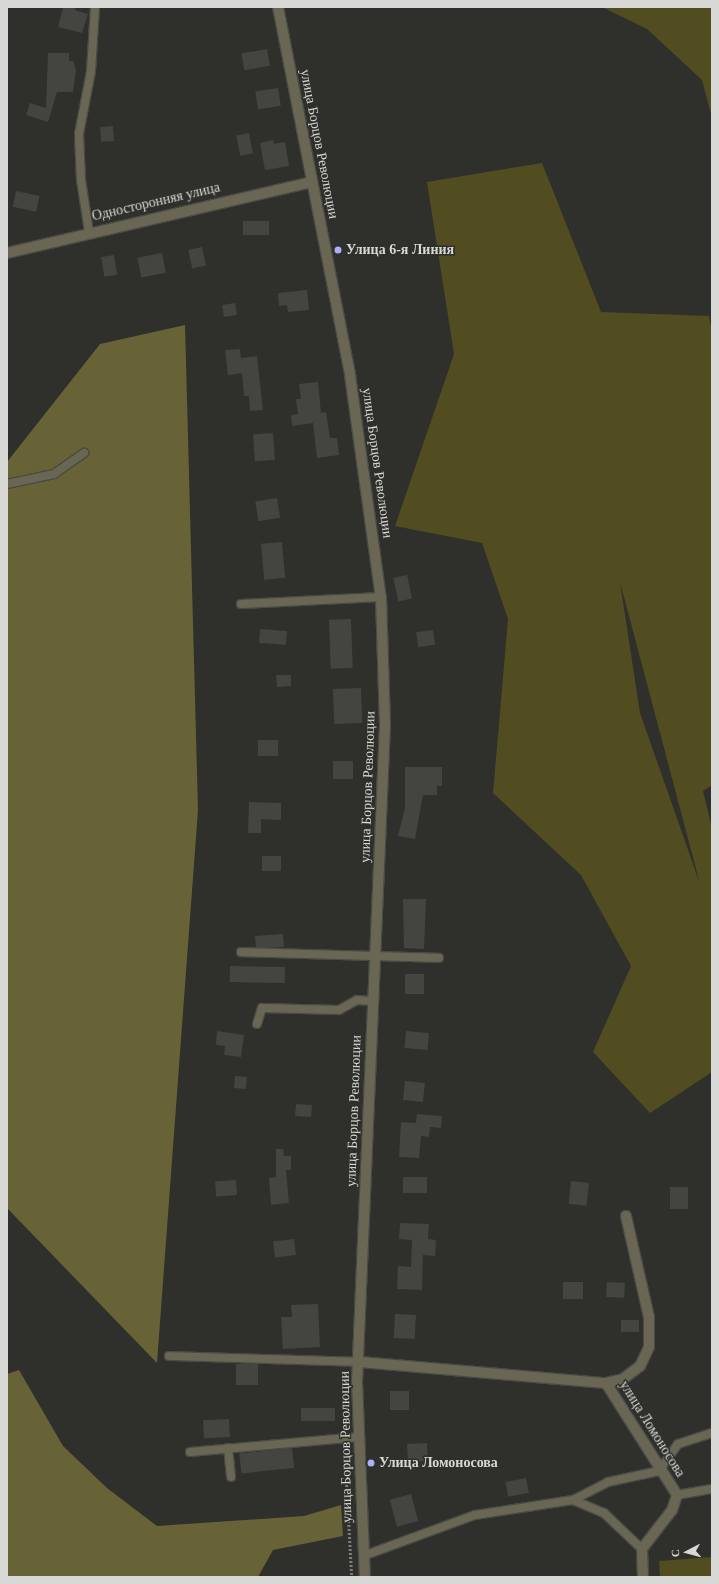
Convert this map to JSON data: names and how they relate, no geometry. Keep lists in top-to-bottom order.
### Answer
{
  "streets": {
    "street": ["улица Борцов Революции", "Односторонняя улица", "улица Ломоносова"]
  },
  "crossings": [
    ["улица Борцов Революции", "Односторонняя улица"]
  ],
  "places": ["Улица 6-я Линия", "Улица Ломоносова"],
  "north": "left"
}
